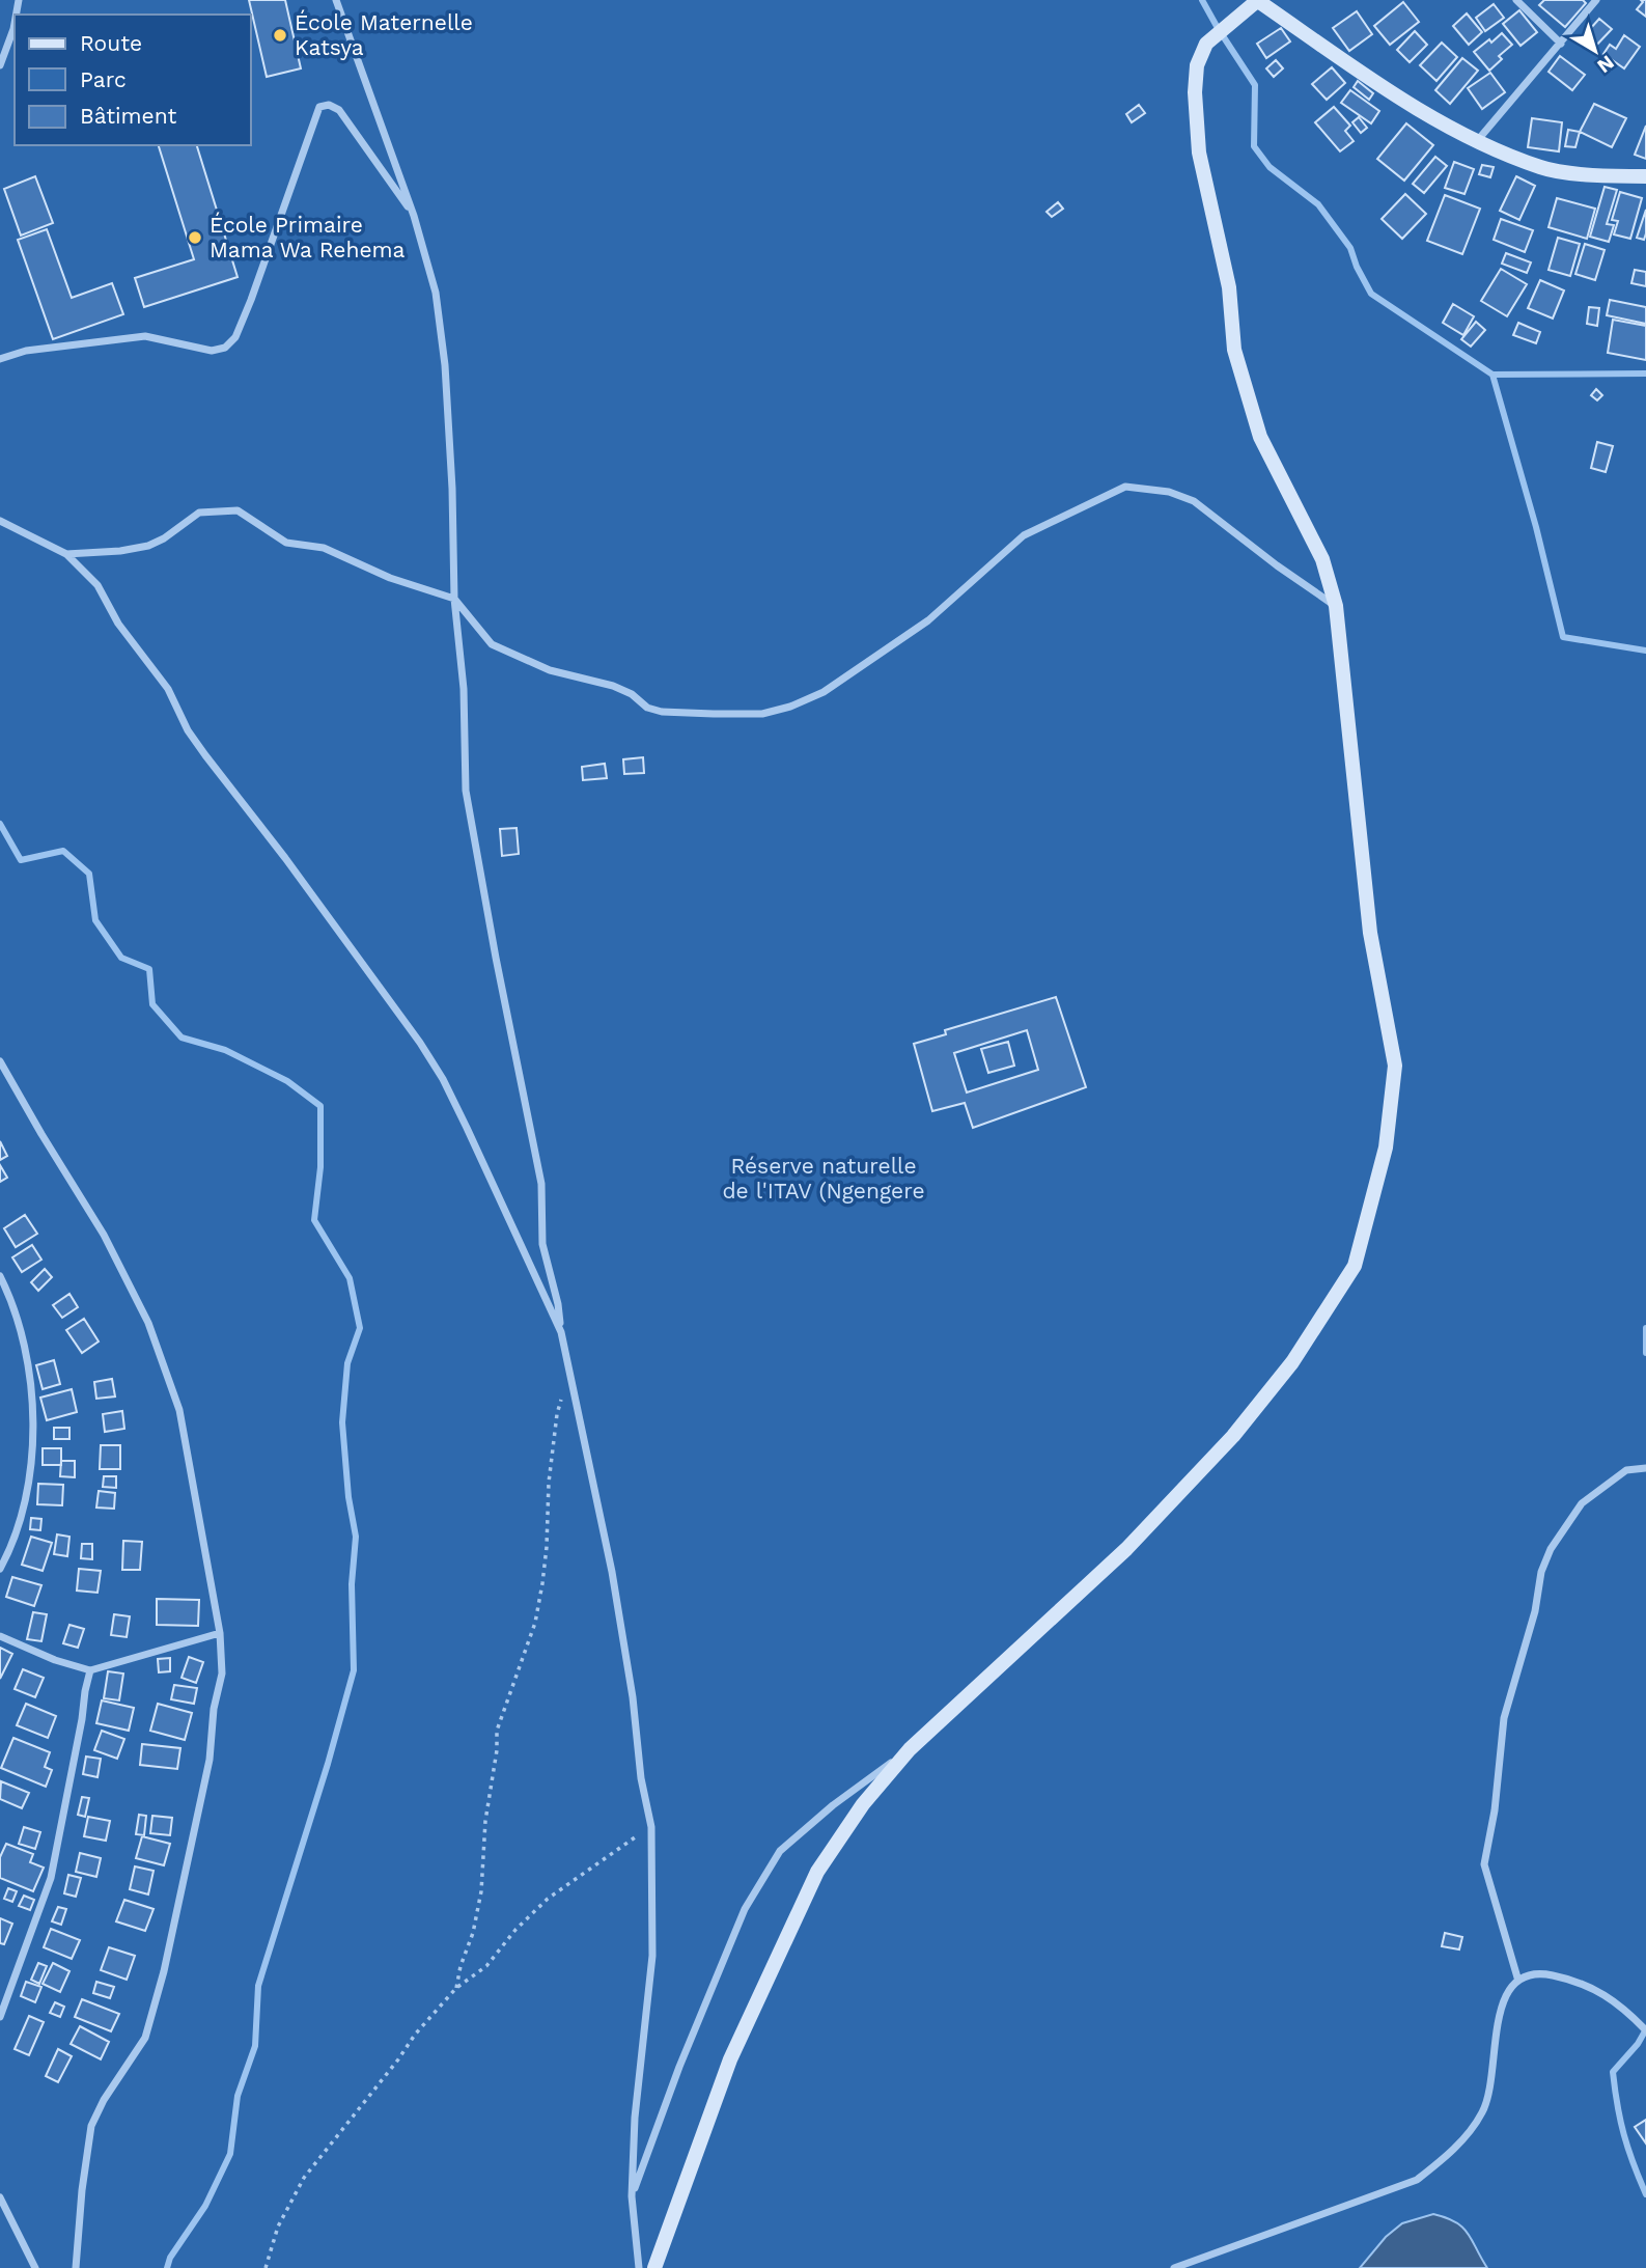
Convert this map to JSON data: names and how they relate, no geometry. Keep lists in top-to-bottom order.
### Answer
{
  "parks": ["Réserve naturelle de l'ITAV (Ngengere"],
  "places": ["École Maternelle Katsya", "École Primaire Mama Wa Rehema"],
  "legend": ["Route", "Parc", "Bâtiment"],
  "north": "bottom right"
}
